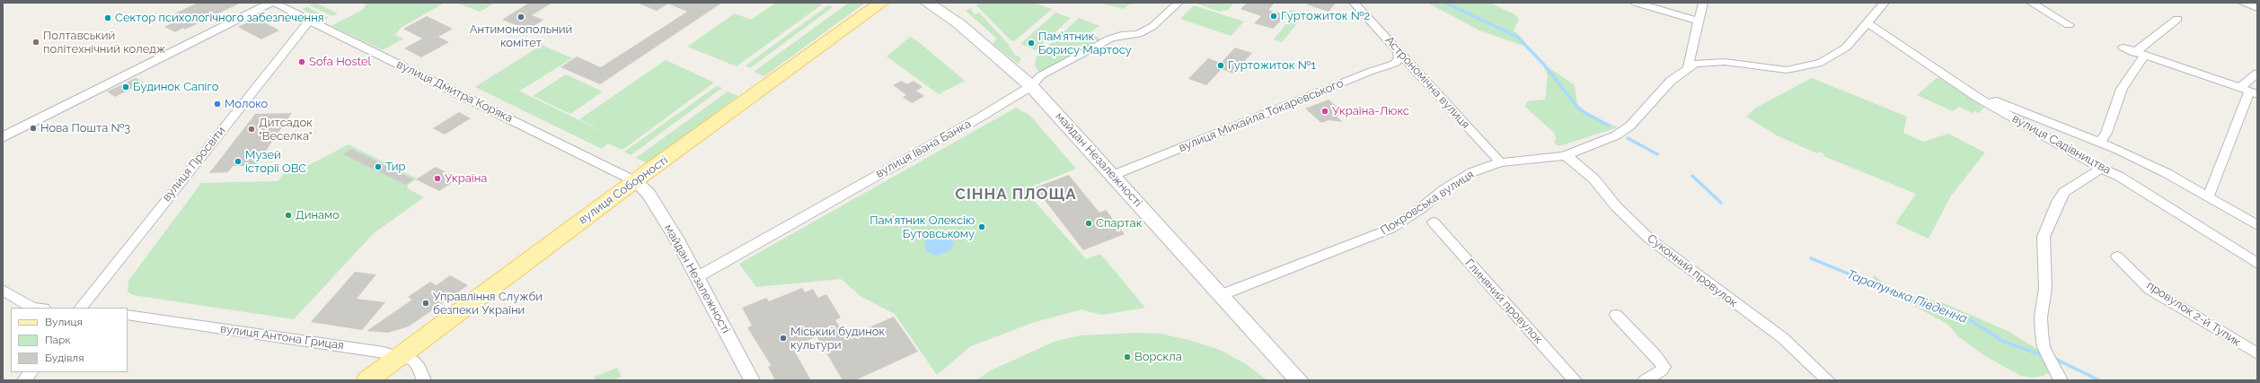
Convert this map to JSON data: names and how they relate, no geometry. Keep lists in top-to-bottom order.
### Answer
{
  "streets": {
    "main road": ["майдан Незалежності", "вулиця Соборності"],
    "street": [
      "Астрономічна вулиця",
      "вулиця Дмитра Коряка",
      "вулиця Михайла Токаревського",
      "вулиця Садівництва",
      "вулиця Івана Банка",
      "вулиця Просвіти",
      "Покровська вулиця",
      "Суконний провулок",
      "Глиняний провулок",
      "провулок 2-й Тупик",
      "вулиця Антона Грицая"
    ]
  },
  "crossings": [
    ["Астрономічна вулиця", "Покровська вулиця"],
    ["вулиця Дмитра Коряка", "майдан Незалежності"],
    ["вулиця Дмитра Коряка", "вулиця Просвіти"],
    ["вулиця Дмитра Коряка", "вулиця Соборності"],
    ["вулиця Михайла Токаревського", "майдан Незалежності"],
    ["вулиця Садівництва", "Покровська вулиця"],
    ["вулиця Івана Банка", "майдан Незалежності"],
    ["майдан Незалежності", "вулиця Соборності"],
    ["майдан Незалежності", "Покровська вулиця"],
    ["вулиця Соборності", "вулиця Антона Грицая"],
    ["Покровська вулиця", "Суконний провулок"]
  ],
  "districts": ["СІННА ПЛОЩА"],
  "water": ["Тарапунька Південна"],
  "places": [
    "Гуртожиток №2",
    "Антимонопольний комітет",
    "Сектор психологічного забезпечення",
    "Полтавський політехнічний коледж",
    "Пам’ятник Борису Мартосу",
    "Sofa Hostel",
    "Гуртожиток №1",
    "Будинок Сапіго",
    "Молоко",
    "Україна-Люкс",
    "Нова Пошта №3",
    "Дитсадок \"Веселка\"",
    "Музей історії ОВС",
    "Тир",
    "Україна",
    "Динамо",
    "Спартак",
    "Пам’ятник Олексію Бутовському",
    "Управління Служби безпеки України",
    "Міський будинок культури",
    "Ворскла"
  ],
  "legend": ["Вулиця", "Парк", "Будівля"]
}
